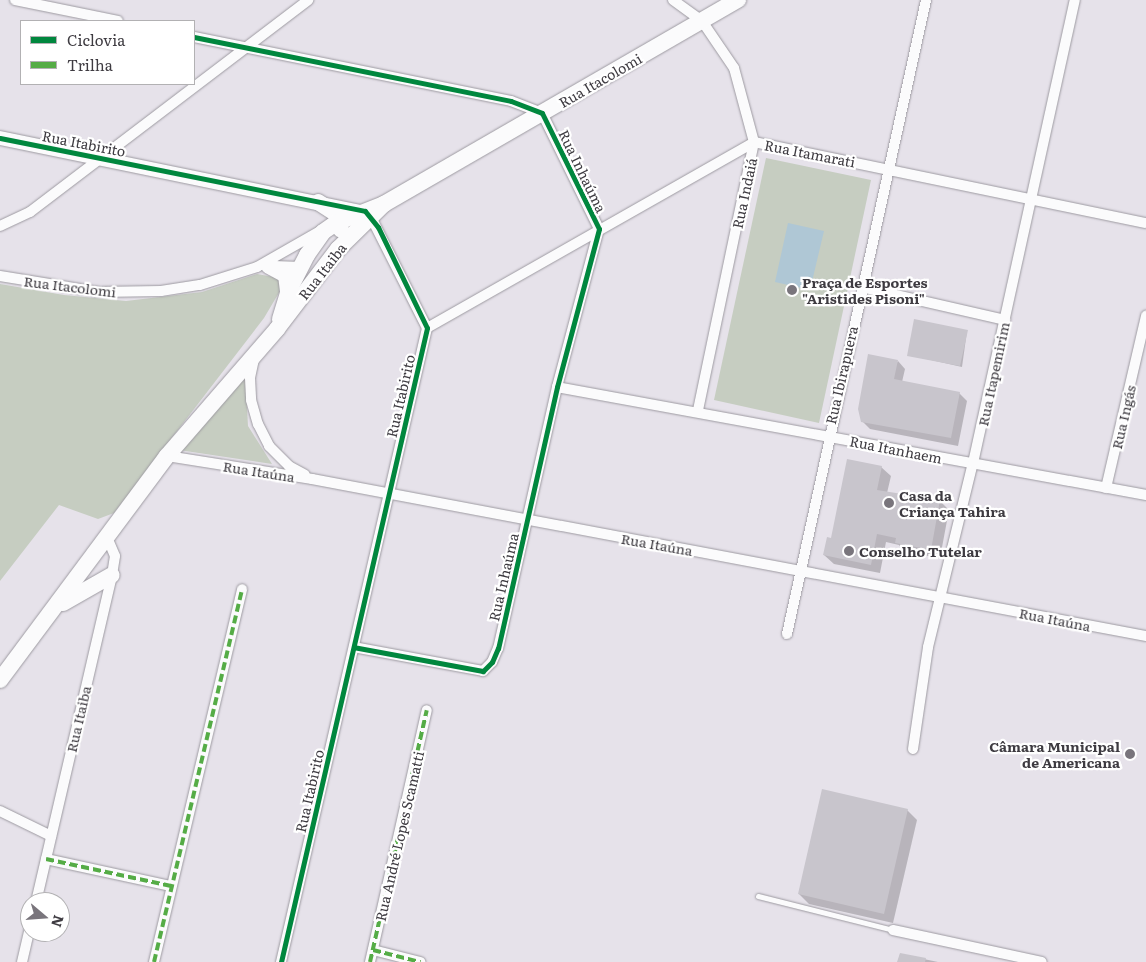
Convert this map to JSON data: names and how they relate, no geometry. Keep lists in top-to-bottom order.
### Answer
{
  "streets": {
    "main road": ["Rua Itacolomi", "Rua Itaiba"],
    "street": [
      "Rua Itabirito",
      "Rua Itamarati",
      "Rua Inhaúma",
      "Rua Indaiá",
      "Rua Itapemirim",
      "Rua Ibirapuera",
      "Rua Ingás",
      "Rua Itanhaem",
      "Rua Itaúna",
      "Rua André Lopes Scamatti"
    ]
  },
  "crossings": [
    ["Rua Itacolomi", "Rua Itabirito"],
    ["Rua Itacolomi", "Rua Inhaúma"],
    ["Rua Itacolomi", "Rua Indaiá"],
    ["Rua Itacolomi", "Rua Itaiba"],
    ["Rua Itabirito", "Rua Itamarati"],
    ["Rua Itabirito", "Rua Inhaúma"],
    ["Rua Itabirito", "Rua Itaiba"],
    ["Rua Itabirito", "Rua Itaúna"],
    ["Rua Itamarati", "Rua Inhaúma"],
    ["Rua Itamarati", "Rua Indaiá"],
    ["Rua Itamarati", "Rua Itapemirim"],
    ["Rua Itamarati", "Rua Ibirapuera"],
    ["Rua Inhaúma", "Rua Itanhaem"],
    ["Rua Inhaúma", "Rua Itaúna"],
    ["Rua Indaiá", "Rua Itanhaem"],
    ["Rua Itaiba", "Rua Itaúna"],
    ["Rua Itapemirim", "Rua Itanhaem"],
    ["Rua Itapemirim", "Rua Itaúna"],
    ["Rua Ibirapuera", "Rua Itanhaem"],
    ["Rua Ibirapuera", "Rua Itaúna"],
    ["Rua Ingás", "Rua Itanhaem"]
  ],
  "places": [
    "Praça de Esportes \"Aristides Pisoni\"",
    "Casa da Criança Tahira",
    "Conselho Tutelar",
    "Câmara Municipal de Americana"
  ],
  "legend": ["Ciclovia", "Trilha"],
  "north": "right"
}
